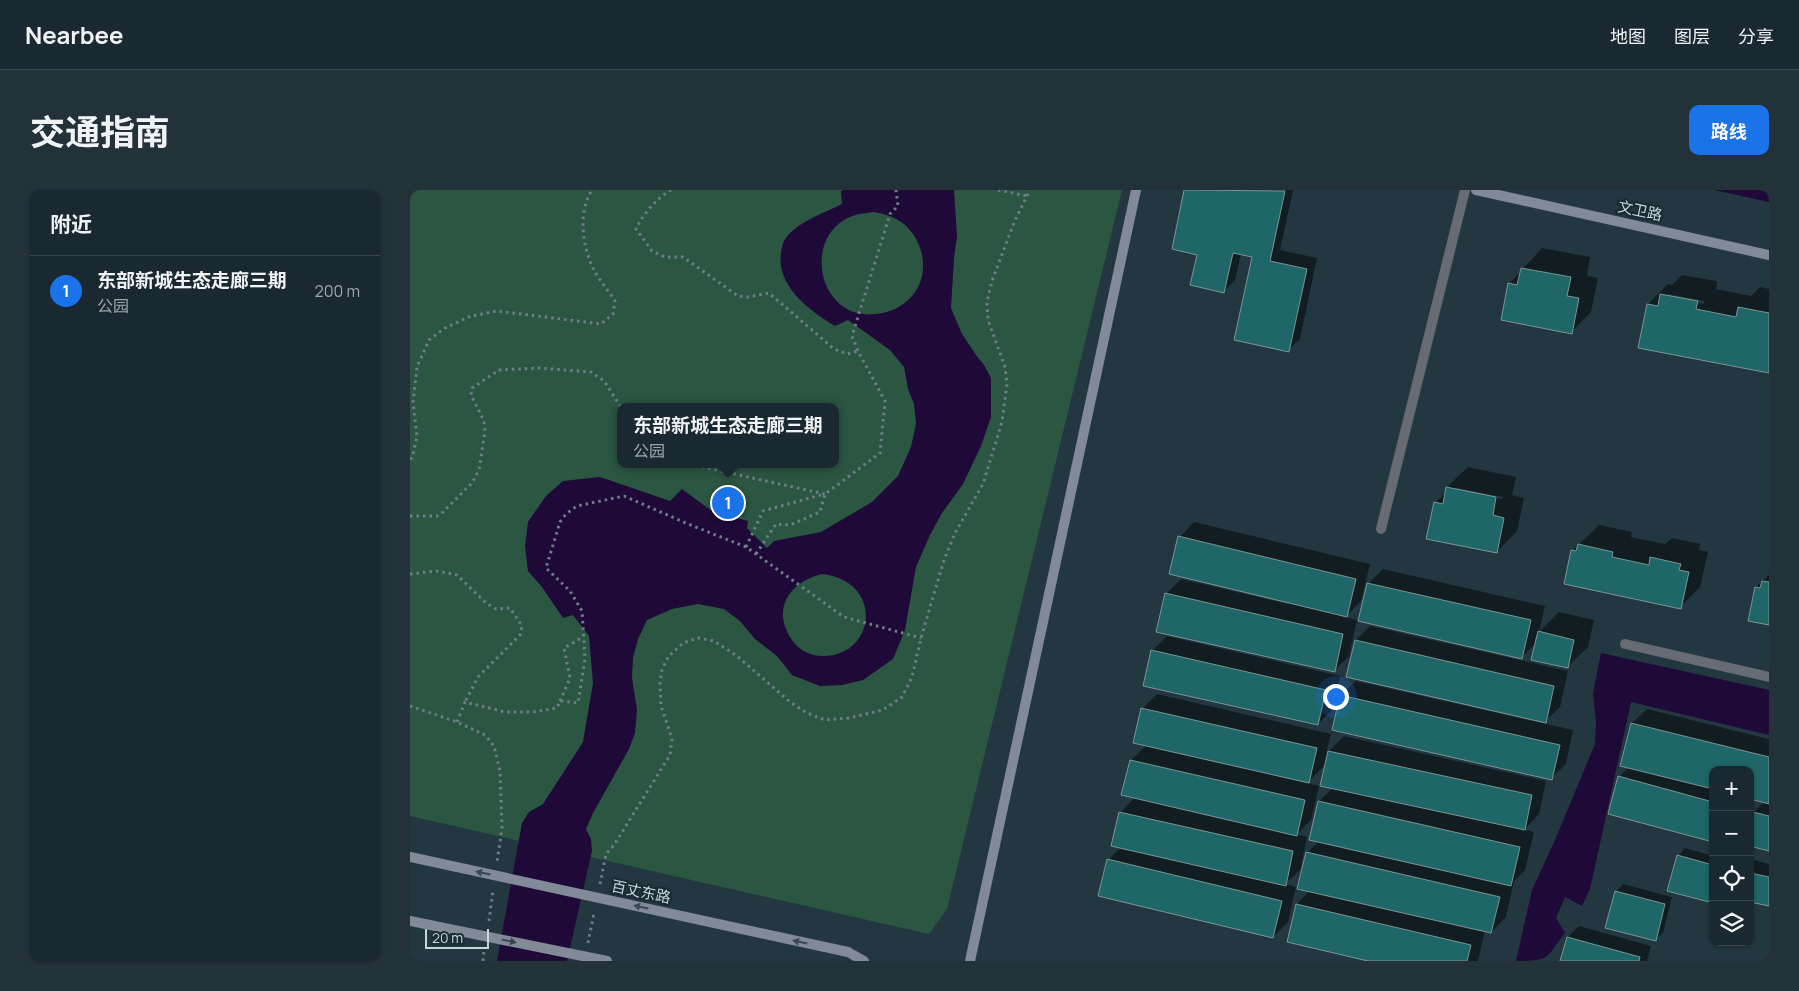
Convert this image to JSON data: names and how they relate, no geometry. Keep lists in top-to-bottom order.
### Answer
{
  "streets": {
    "street": ["文卫路", "百丈东路"]
  },
  "scale_bar": "20 m",
  "page": {
    "header": "Nearbee",
    "nav": ["地图", "图层", "分享"],
    "title": "交通指南",
    "buttons": "路线",
    "heading": "附近",
    "list": [
      {
        "mark": "1",
        "name": "东部新城生态走廊三期",
        "note": "公园",
        "value": "200 m"
      }
    ],
    "popup": ["东部新城生态走廊三期", "公园"],
    "pins": "1",
    "map_buttons": ["+", "−"],
    "scale": "20 m"
  }
}
